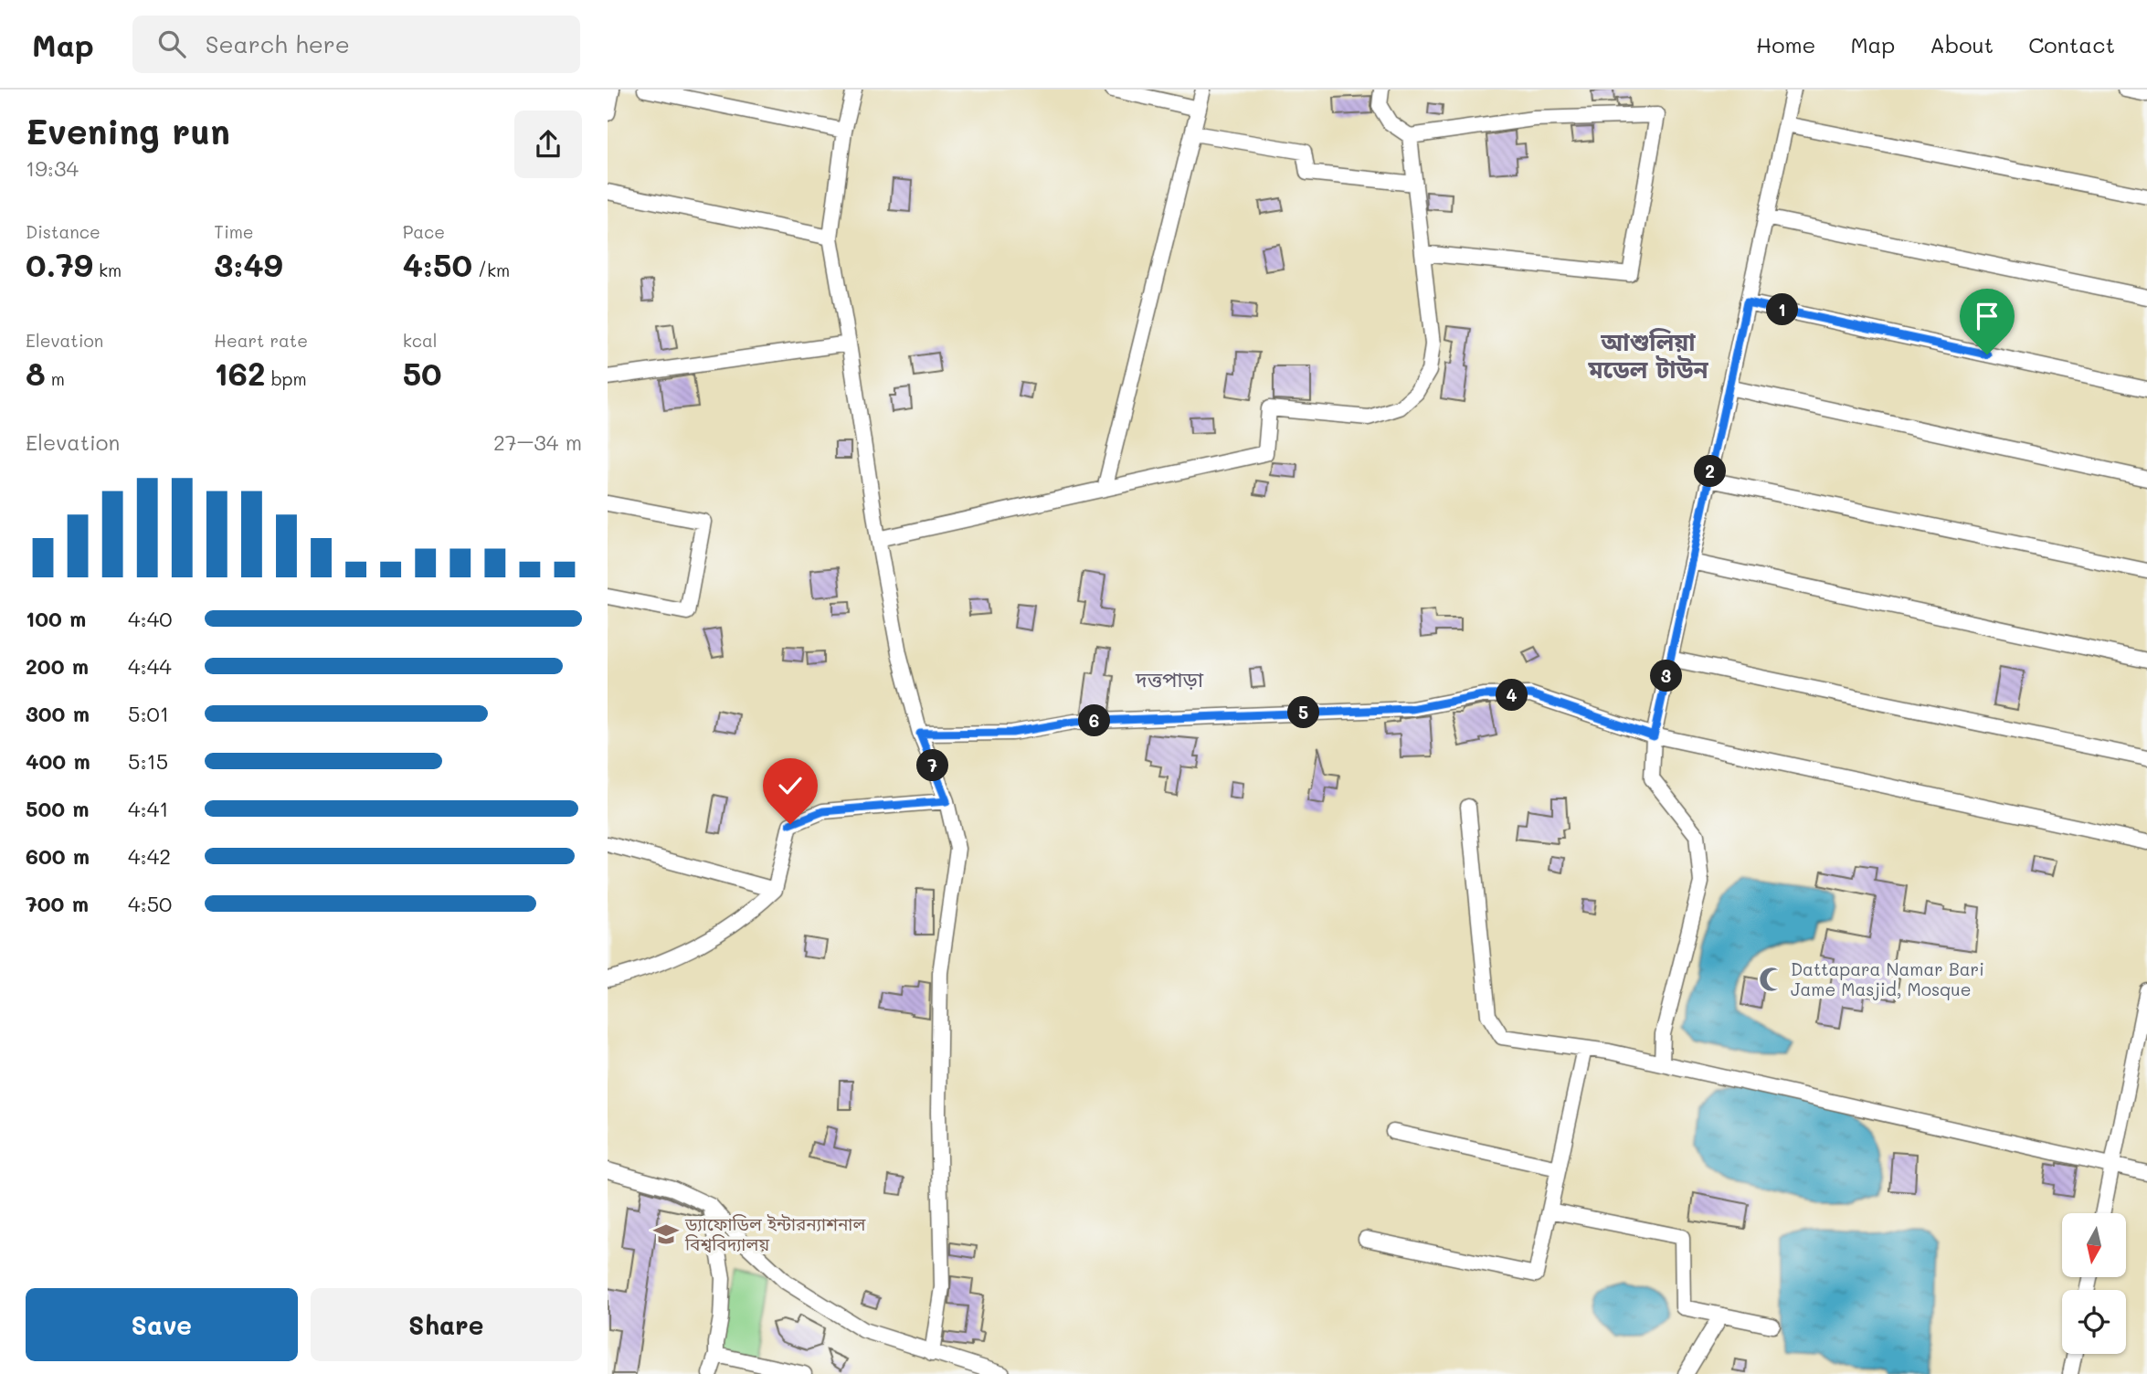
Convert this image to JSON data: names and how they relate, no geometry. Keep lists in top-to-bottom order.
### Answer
{
  "districts": ["আশুলিয়া মডেল টাউন", "দত্তপাড়া"],
  "places": {
    "mosque": ["Dattapara Namar Bari Jame Masjid, Mosque"],
    "school or university": ["ড্যাফোডিল ইন্টারন্যাশনাল বিশ্ববিদ্যালয়"]
  },
  "north": "bottom",
  "page": {
    "header": "Map",
    "search": "Search here",
    "nav": [
      "Home",
      "Map",
      "About",
      "Contact"
    ],
    "heading": ["Evening run", "19:34"],
    "stats": [
      ["Distance", "0.79 km"],
      ["Time", "3:49"],
      ["Pace", "4:50 /km"],
      ["Elevation", "8 m"],
      ["Heart rate", "162 bpm"],
      ["kcal", "50"]
    ],
    "pins": [
      "1",
      "2",
      "3",
      "4",
      "5",
      "6",
      "7"
    ],
    "chart": ["Elevation", "27–34 m"],
    "list": [
      {
        "name": "100 m",
        "note": "4:40"
      },
      {
        "name": "200 m",
        "note": "4:44"
      },
      {
        "name": "300 m",
        "note": "5:01"
      },
      {
        "name": "400 m",
        "note": "5:15"
      },
      {
        "name": "500 m",
        "note": "4:41"
      },
      {
        "name": "600 m",
        "note": "4:42"
      },
      {
        "name": "700 m",
        "note": "4:50"
      }
    ],
    "buttons": ["Save", "Share"]
  }
}
